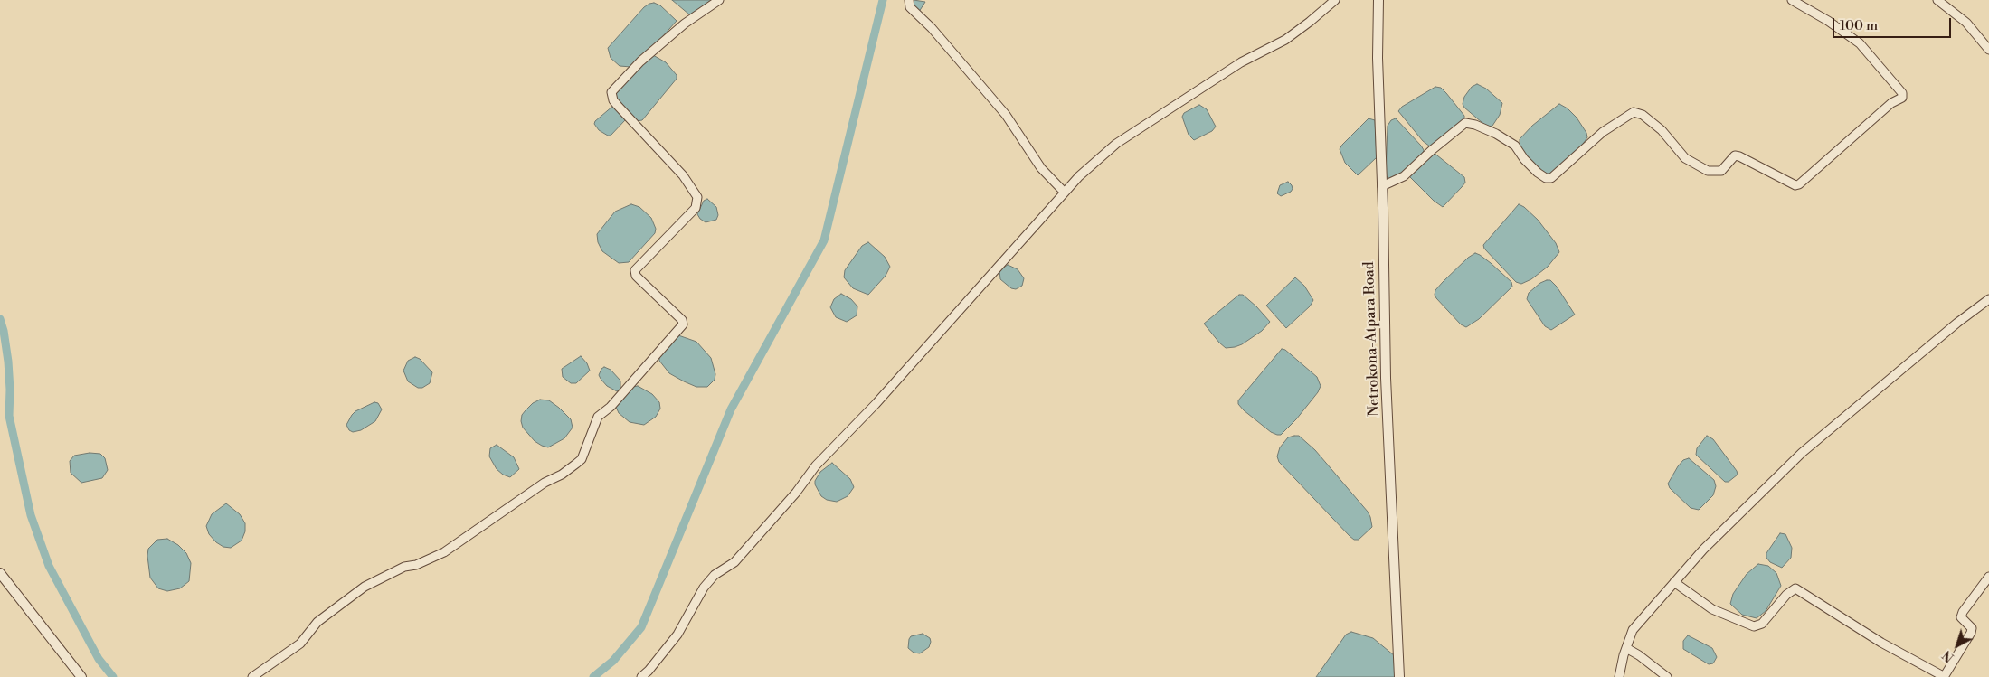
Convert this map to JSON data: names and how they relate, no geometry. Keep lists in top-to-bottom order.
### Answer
{
  "streets": {
    "street": ["Netrokona-Atpara Road"]
  },
  "scale_bar": "100 m",
  "north": "bottom left"
}
